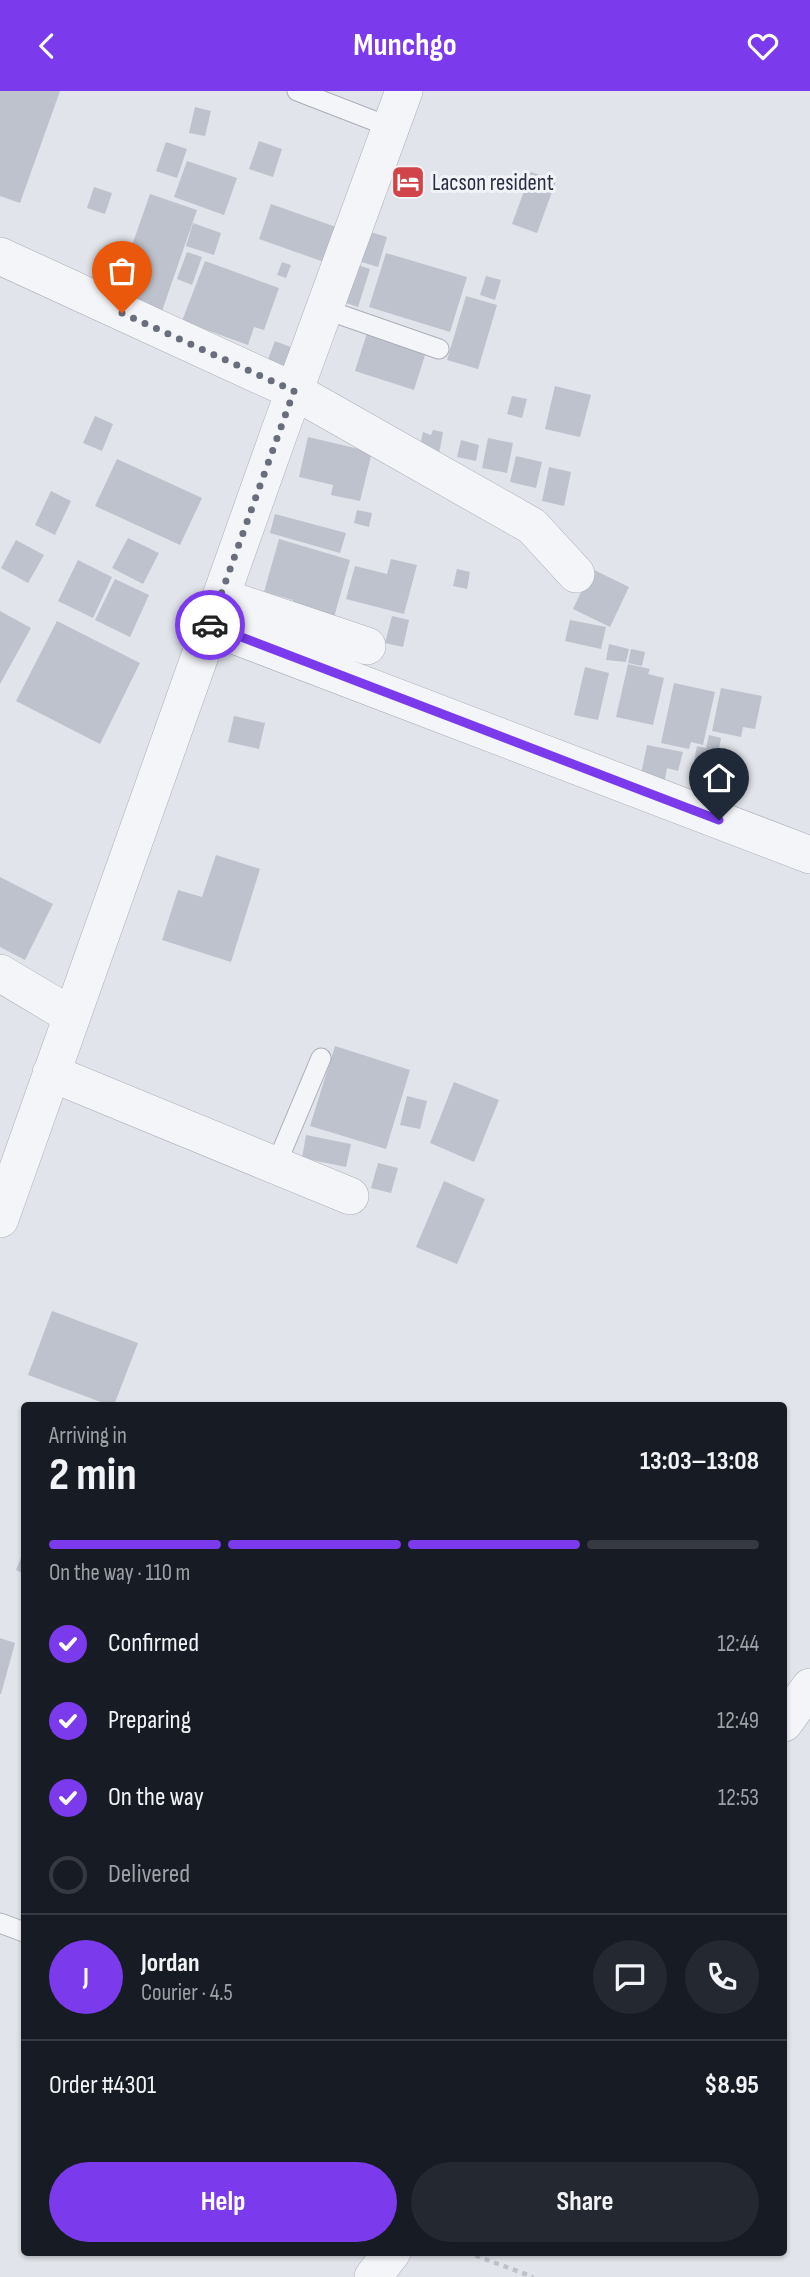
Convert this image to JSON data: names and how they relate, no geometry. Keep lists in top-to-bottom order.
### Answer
{
  "places": {
    "hotel": ["Lacson resident"]
  },
  "page": {
    "header": "Munchgo",
    "heading": ["2 min", "Arriving in", "13:03–13:08"],
    "panel": [
      "Jordan",
      "Courier · 4.5",
      "Order #4301",
      "$8.95"
    ],
    "bar": "On the way · 110 m",
    "list": [
      ["Confirmed", "12:44"],
      ["Preparing", "12:49"],
      ["On the way", "12:53"],
      "Delivered"
    ],
    "round": "J",
    "buttons": ["Help", "Share"]
  }
}
